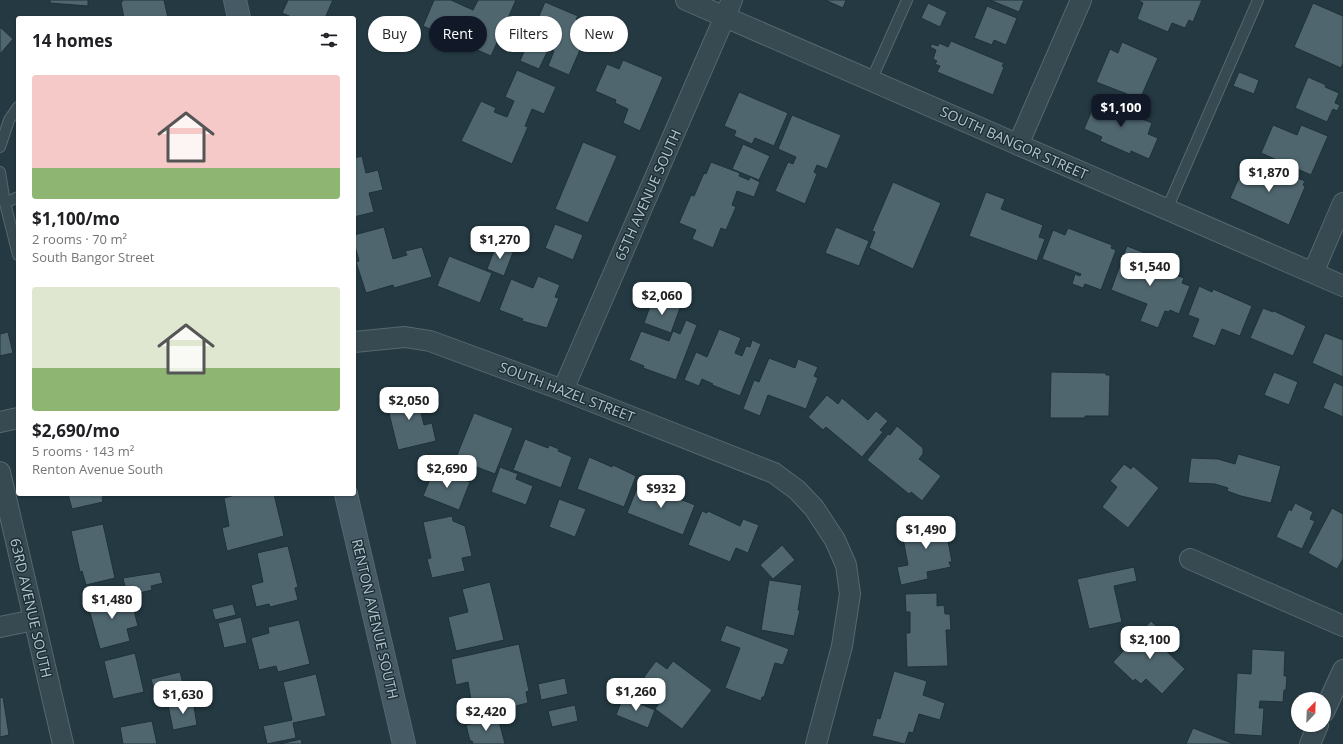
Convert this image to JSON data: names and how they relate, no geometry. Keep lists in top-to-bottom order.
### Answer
{
  "streets": {
    "main road": ["RENTON AVENUE SOUTH"],
    "street": [
      "SOUTH BANGOR STREET",
      "65TH AVENUE SOUTH",
      "SOUTH HAZEL STREET",
      "63RD AVENUE SOUTH"
    ]
  },
  "crossings": [
    ["SOUTH BANGOR STREET", "65TH AVENUE SOUTH"],
    ["65TH AVENUE SOUTH", "SOUTH HAZEL STREET"]
  ],
  "north": "top right",
  "page": {
    "chip": [
      "Buy",
      "Rent",
      "Filters",
      "New"
    ],
    "heading": "14 homes",
    "list": [
      {
        "name": "$1,100/mo",
        "note": "2 rooms · 70 m² · South Bangor Street"
      },
      {
        "name": "$2,690/mo",
        "note": "5 rooms · 143 m² · Renton Avenue South"
      }
    ],
    "price": [
      "$1,100",
      "$1,870",
      "$1,270",
      "$1,540",
      "$2,060",
      "$2,050",
      "$2,690",
      "$932",
      "$1,490",
      "$1,480",
      "$2,100",
      "$1,260",
      "$1,630",
      "$2,420"
    ]
  }
}
